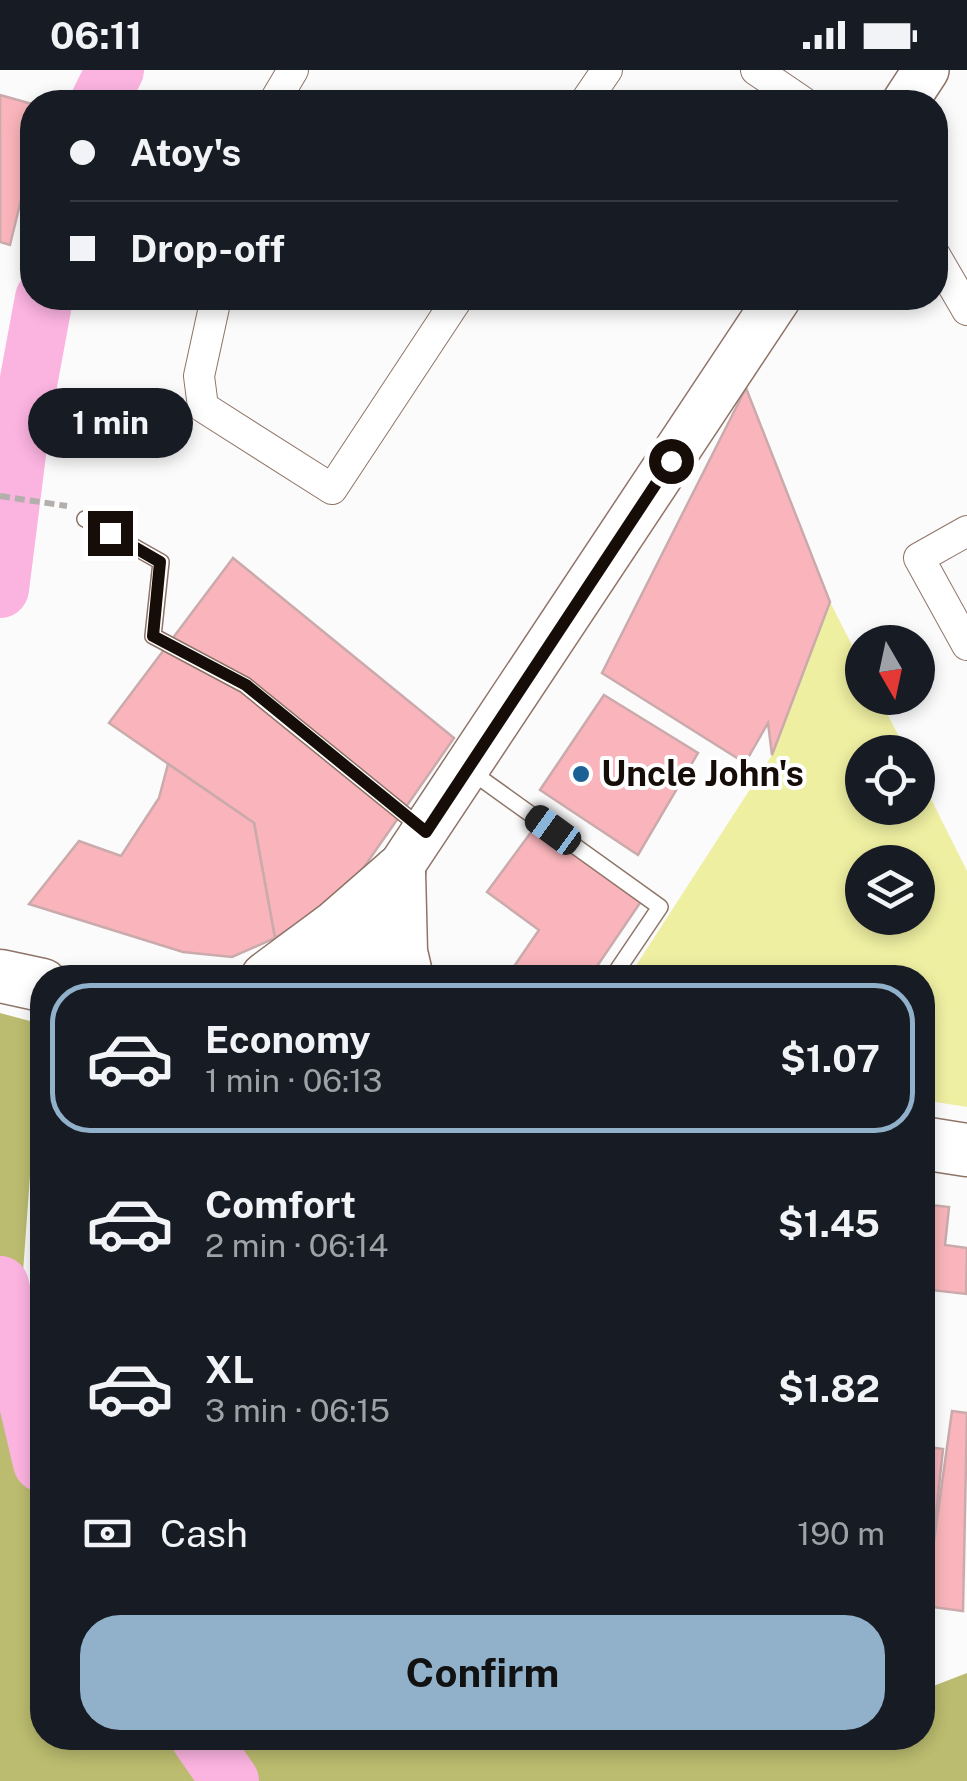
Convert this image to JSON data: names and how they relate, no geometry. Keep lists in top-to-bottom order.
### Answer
{
  "places": ["Uncle John's"],
  "north": "bottom",
  "page": {
    "status": "06:11",
    "banner": ["Atoy's", "Drop-off"],
    "bubble": "1 min",
    "list": [
      {
        "name": "Economy",
        "note": "1 min · 06:13",
        "value": "$1.07"
      },
      {
        "name": "Comfort",
        "note": "2 min · 06:14",
        "value": "$1.45"
      },
      {
        "name": "XL",
        "note": "3 min · 06:15",
        "value": "$1.82"
      }
    ],
    "pay": ["Cash", "190 m"],
    "buttons": "Confirm"
  }
}
